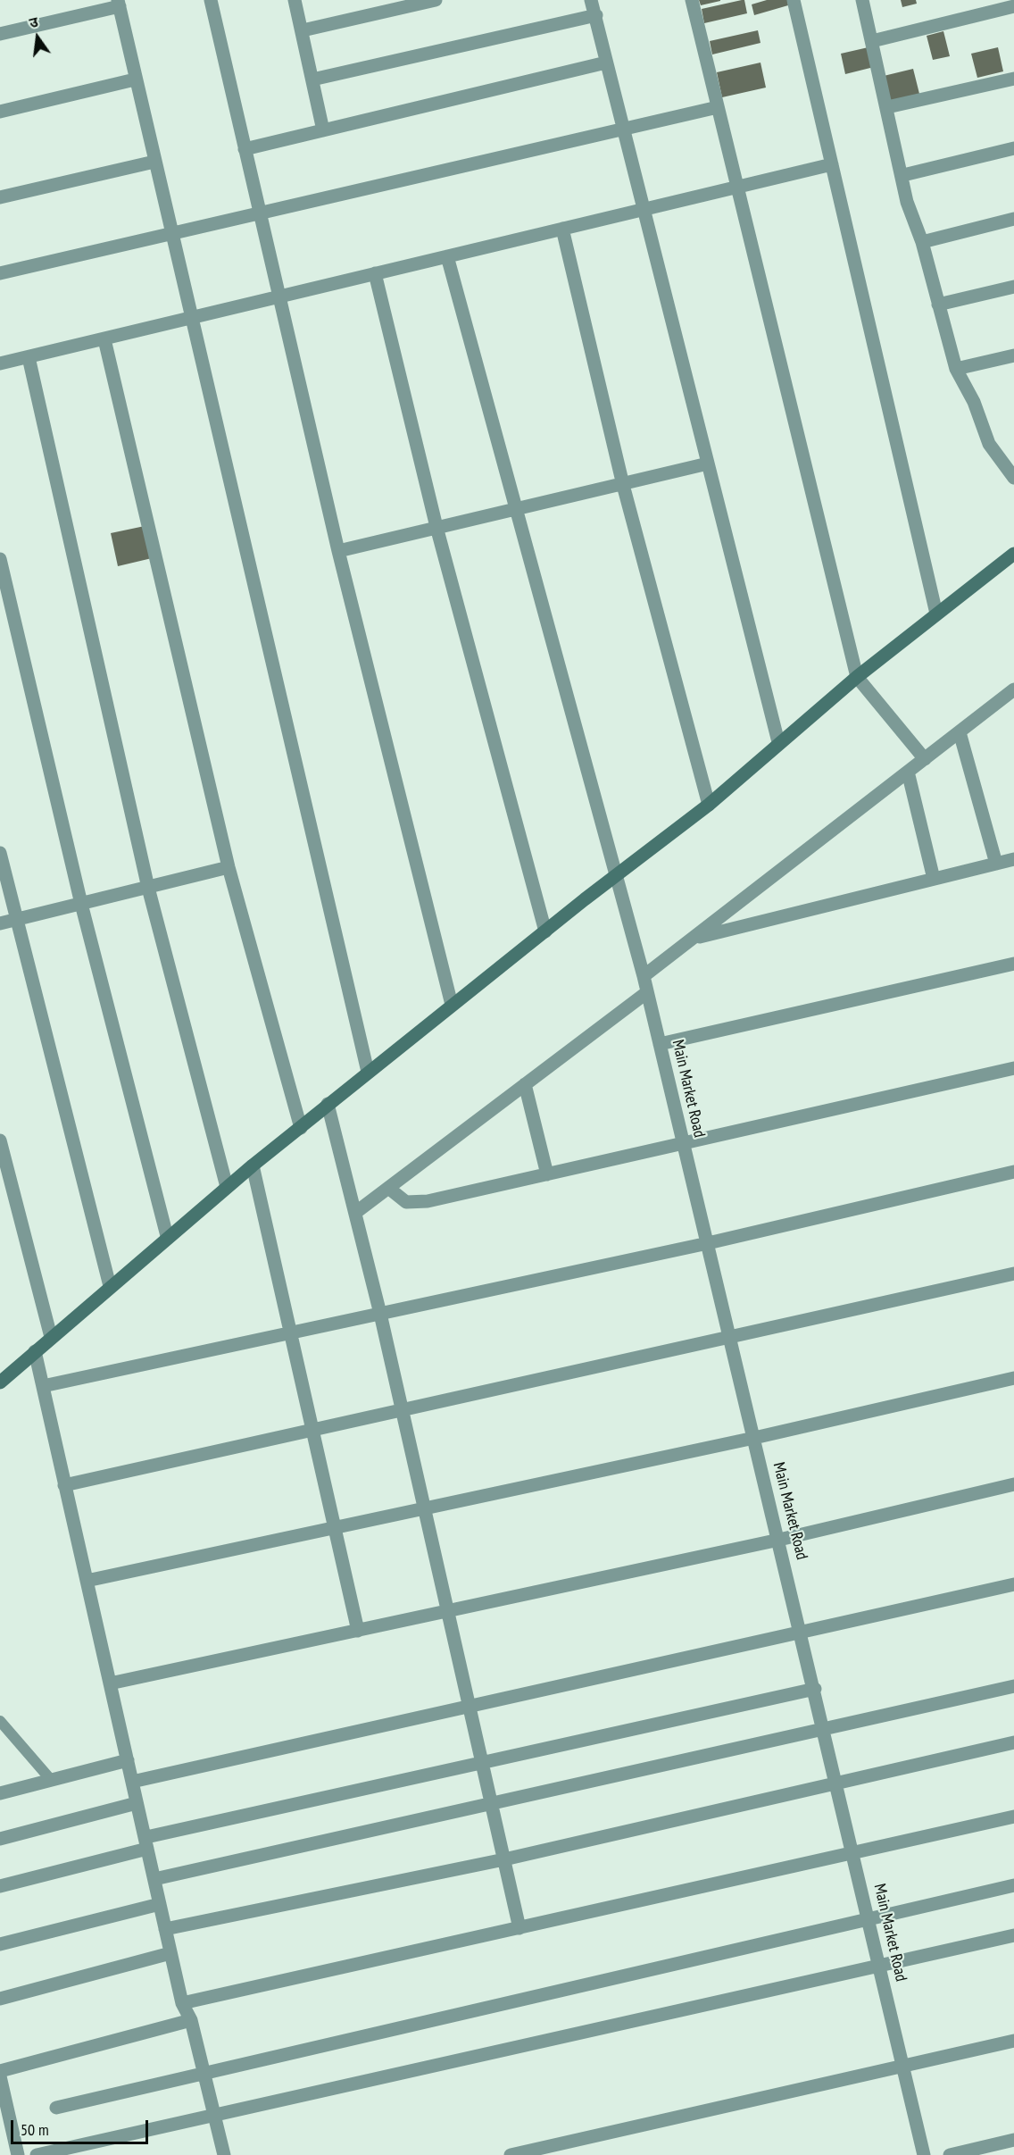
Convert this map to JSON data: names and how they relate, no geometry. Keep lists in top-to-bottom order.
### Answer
{
  "streets": {
    "street": ["Main Market Road"]
  },
  "scale_bar": "50 m",
  "north": "top"
}
